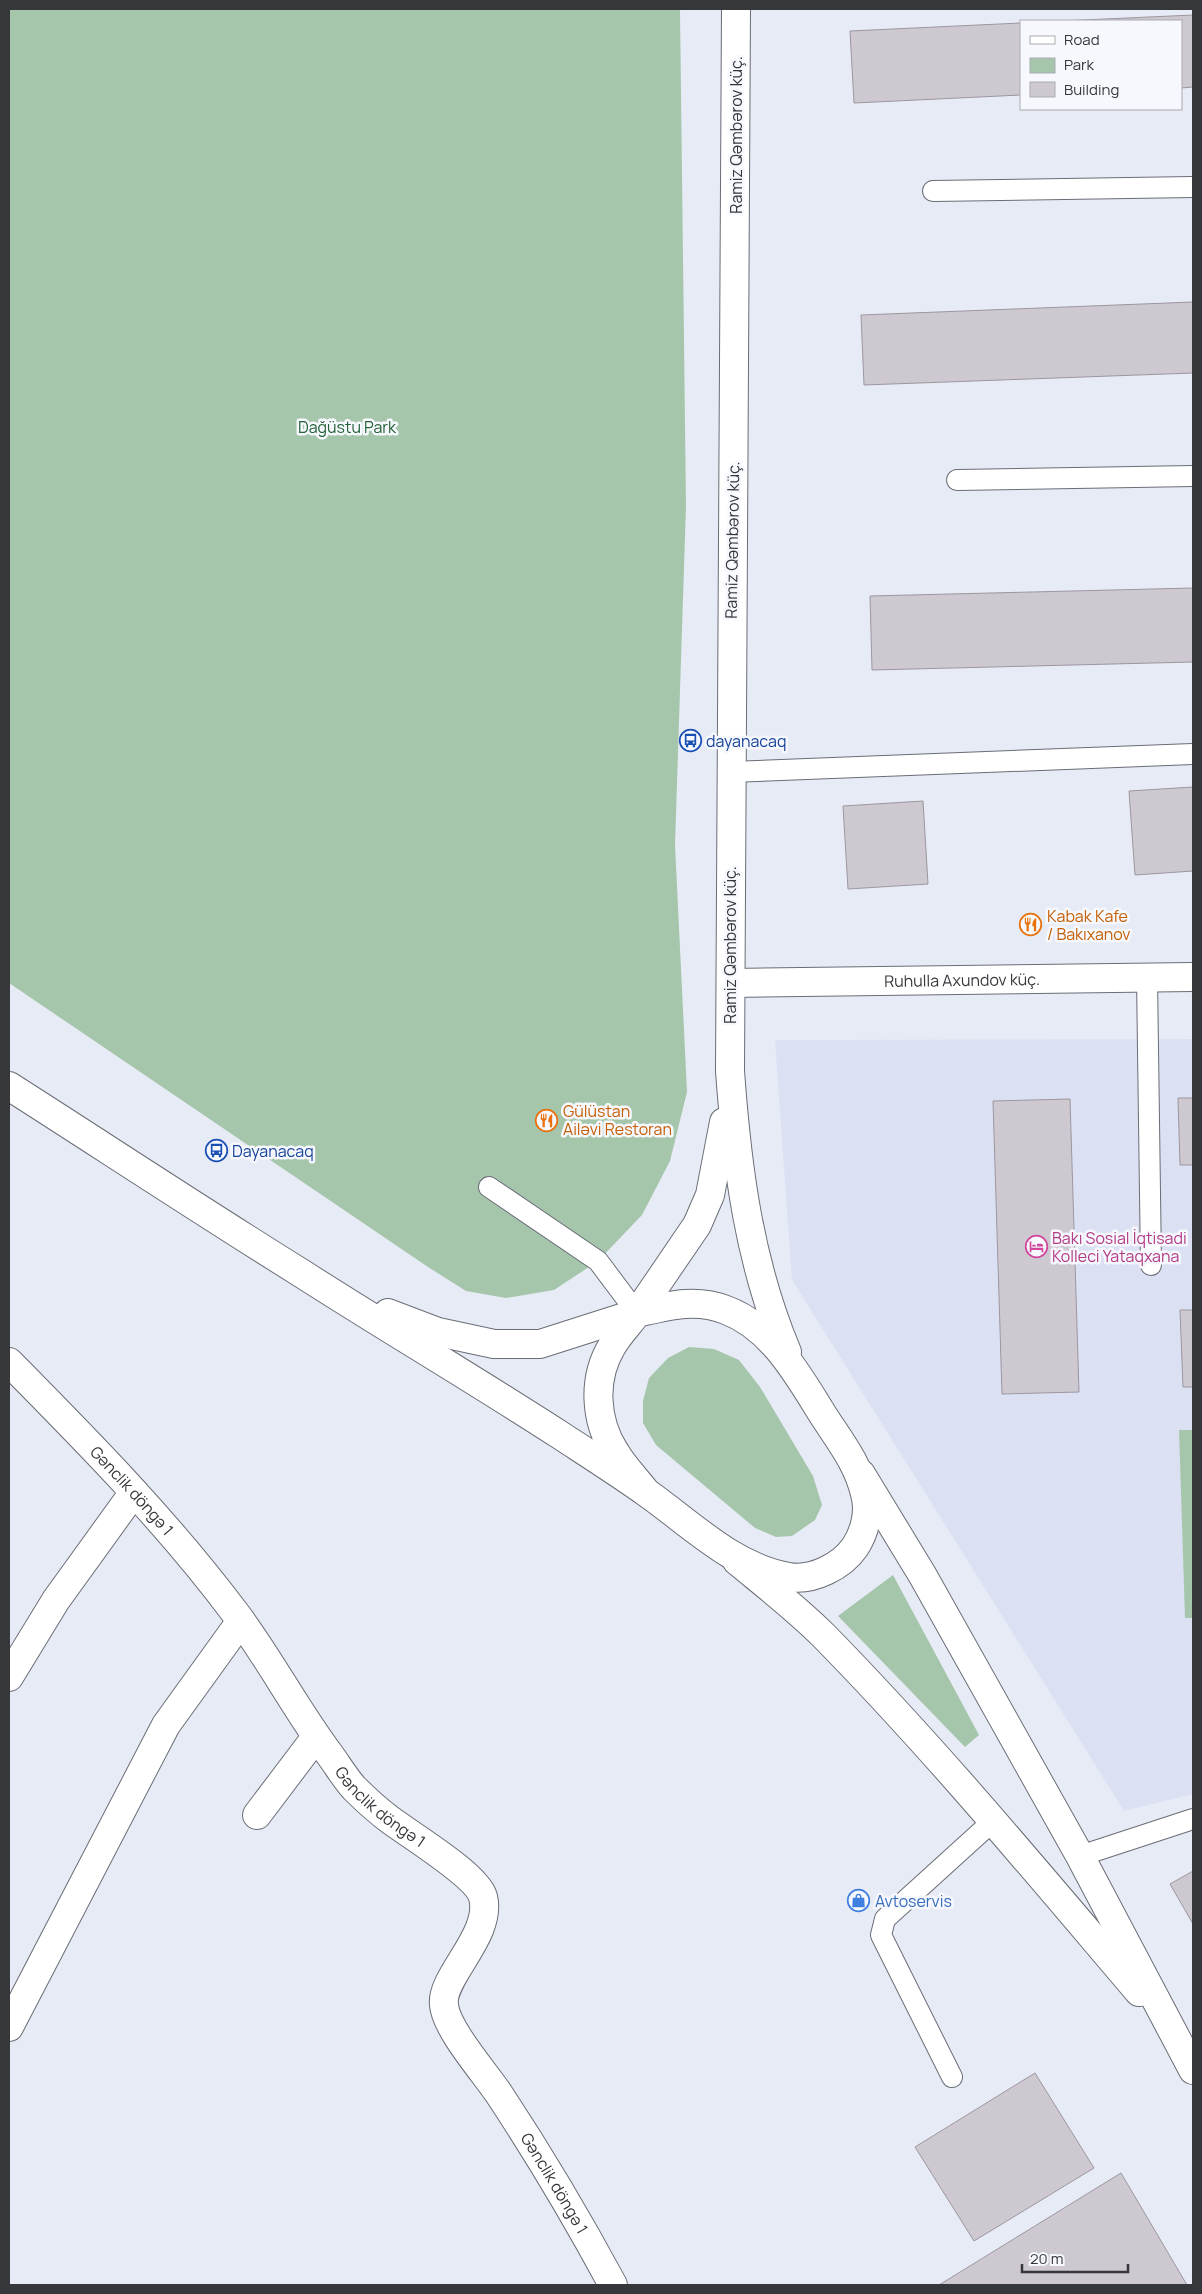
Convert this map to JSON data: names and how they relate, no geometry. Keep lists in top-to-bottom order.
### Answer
{
  "streets": {
    "street": ["Ramiz Qəmbərov küç.", "Ruhulla Axundov küç.", "Gənclik döngə 1"]
  },
  "crossings": [
    ["Ramiz Qəmbərov küç.", "Ruhulla Axundov küç."]
  ],
  "parks": ["Dağüstu Park"],
  "places": {
    "bus stop": ["dayanacaq", "Dayanacaq"],
    "restaurant": ["Kabak Kafe / Bakıxanov", "Gülüstan Ailəvi Restoran"],
    "hotel": ["Bakı Sosial İqtisadi Kolleci Yataqxana"],
    "shop": ["Avtoservis"]
  },
  "legend": ["Road", "Park", "Building"],
  "scale_bar": "20 m"
}
